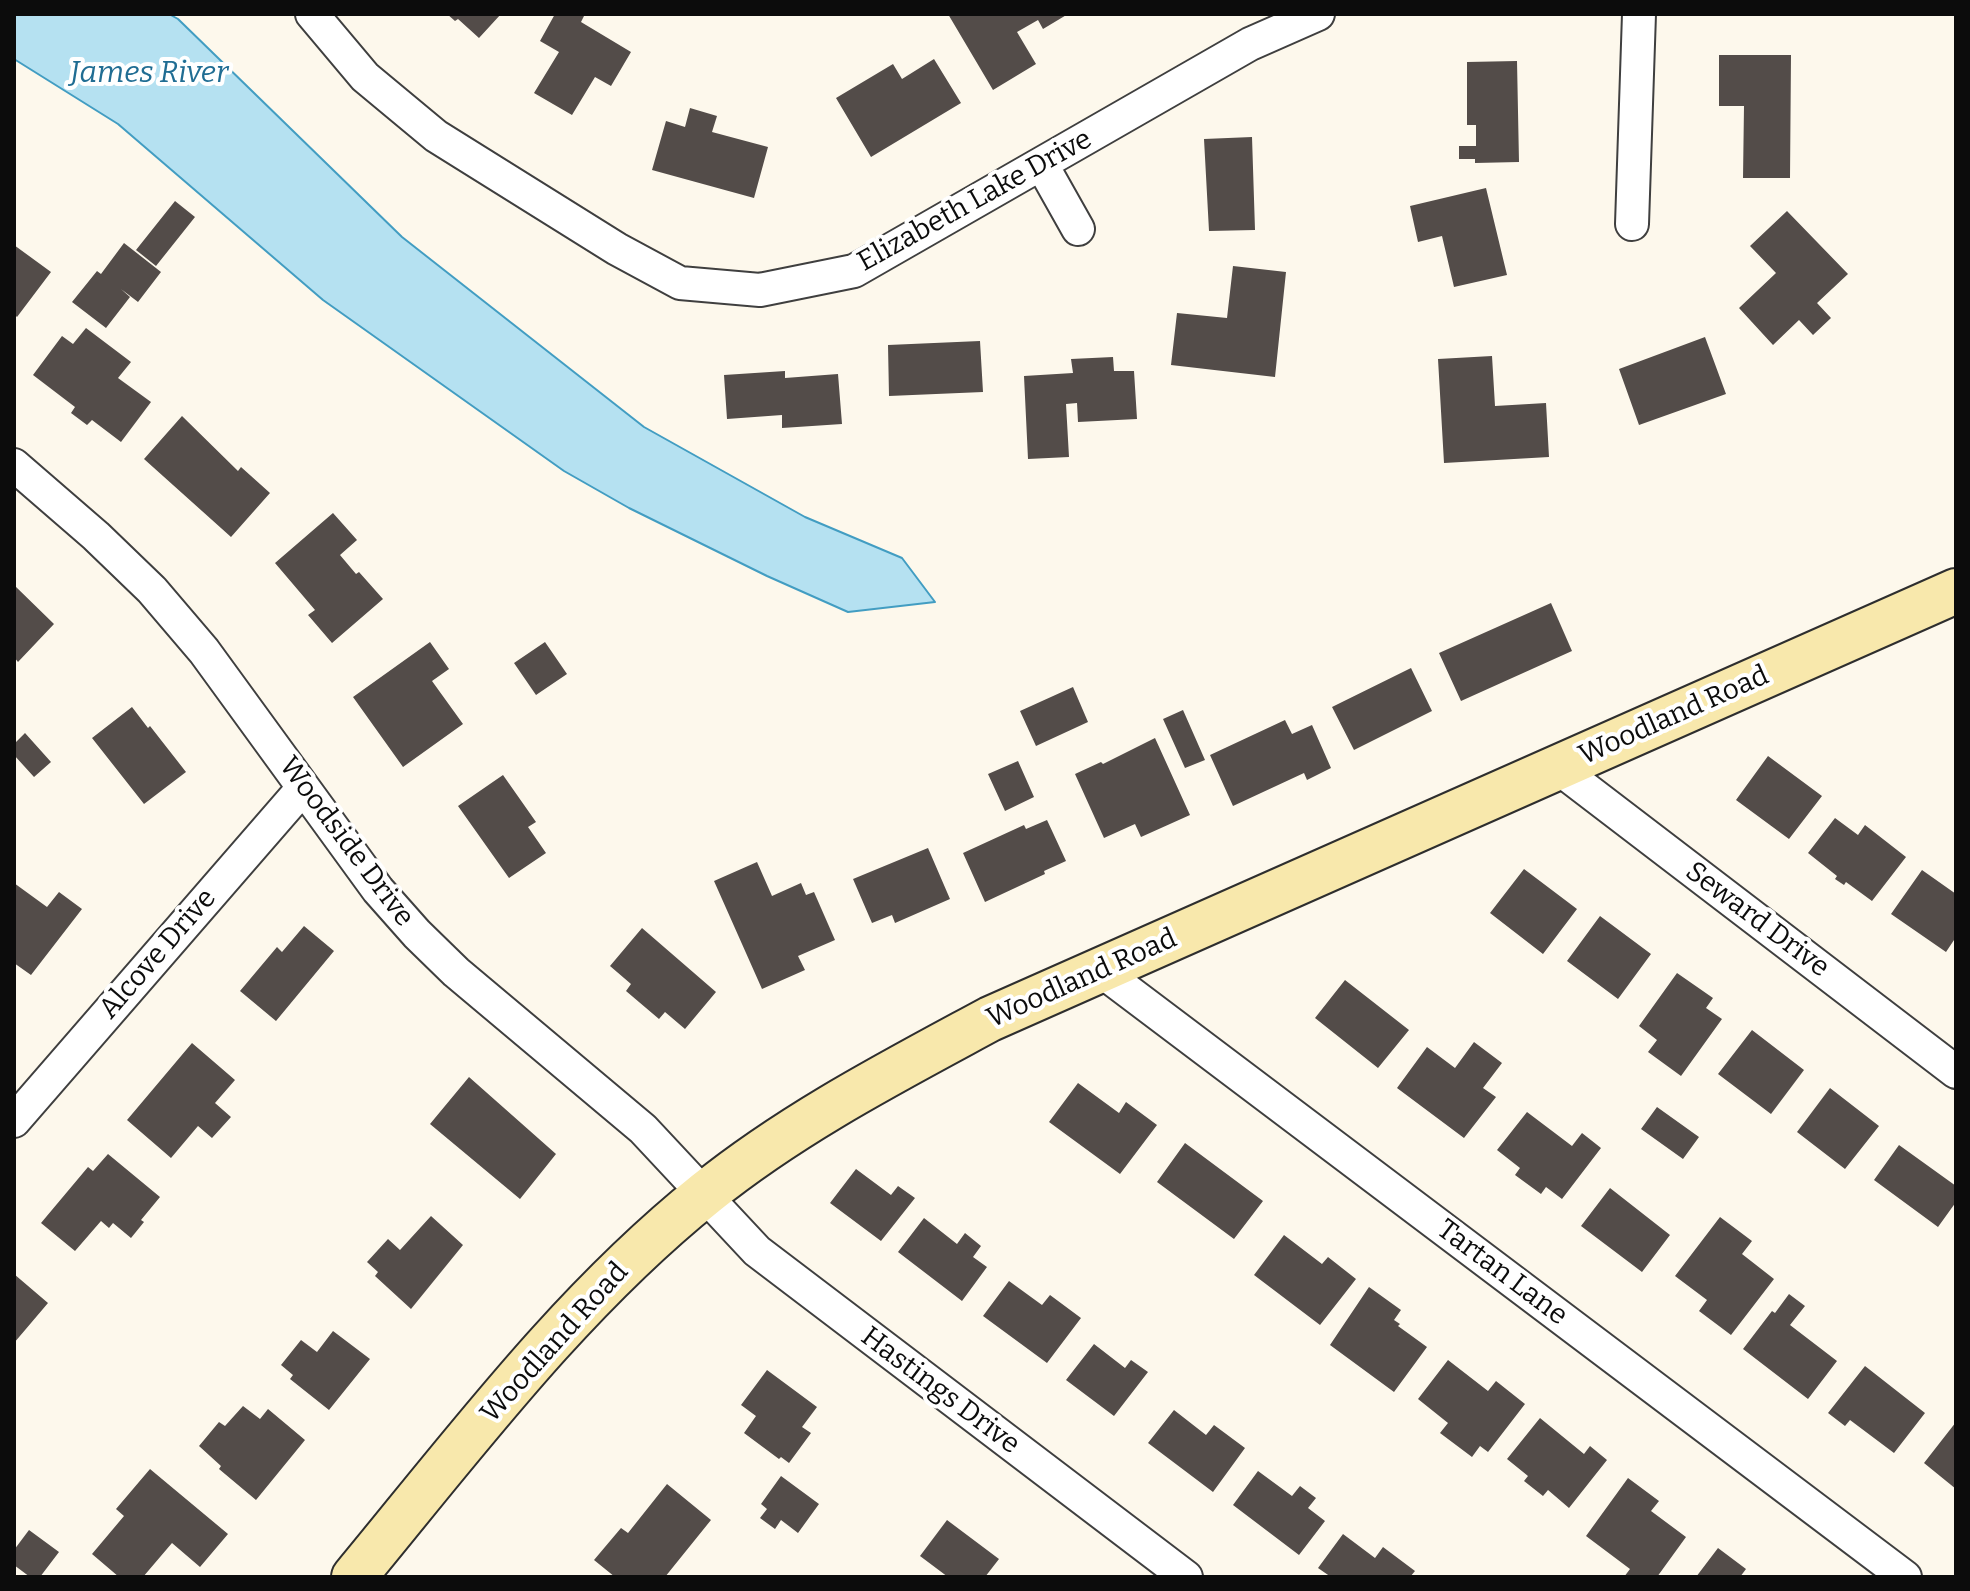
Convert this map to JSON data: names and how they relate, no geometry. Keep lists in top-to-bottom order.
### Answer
{
  "streets": {
    "main road": ["Woodland Road"],
    "street": [
      "Elizabeth Lake Drive",
      "Woodside Drive",
      "Seward Drive",
      "Alcove Drive",
      "Tartan Lane",
      "Hastings Drive"
    ]
  },
  "crossings": [
    ["Woodland Road", "Woodside Drive"],
    ["Woodland Road", "Seward Drive"],
    ["Woodland Road", "Tartan Lane"],
    ["Woodland Road", "Hastings Drive"],
    ["Woodside Drive", "Alcove Drive"],
    ["Woodside Drive", "Hastings Drive"]
  ],
  "water": ["James River"]
}
